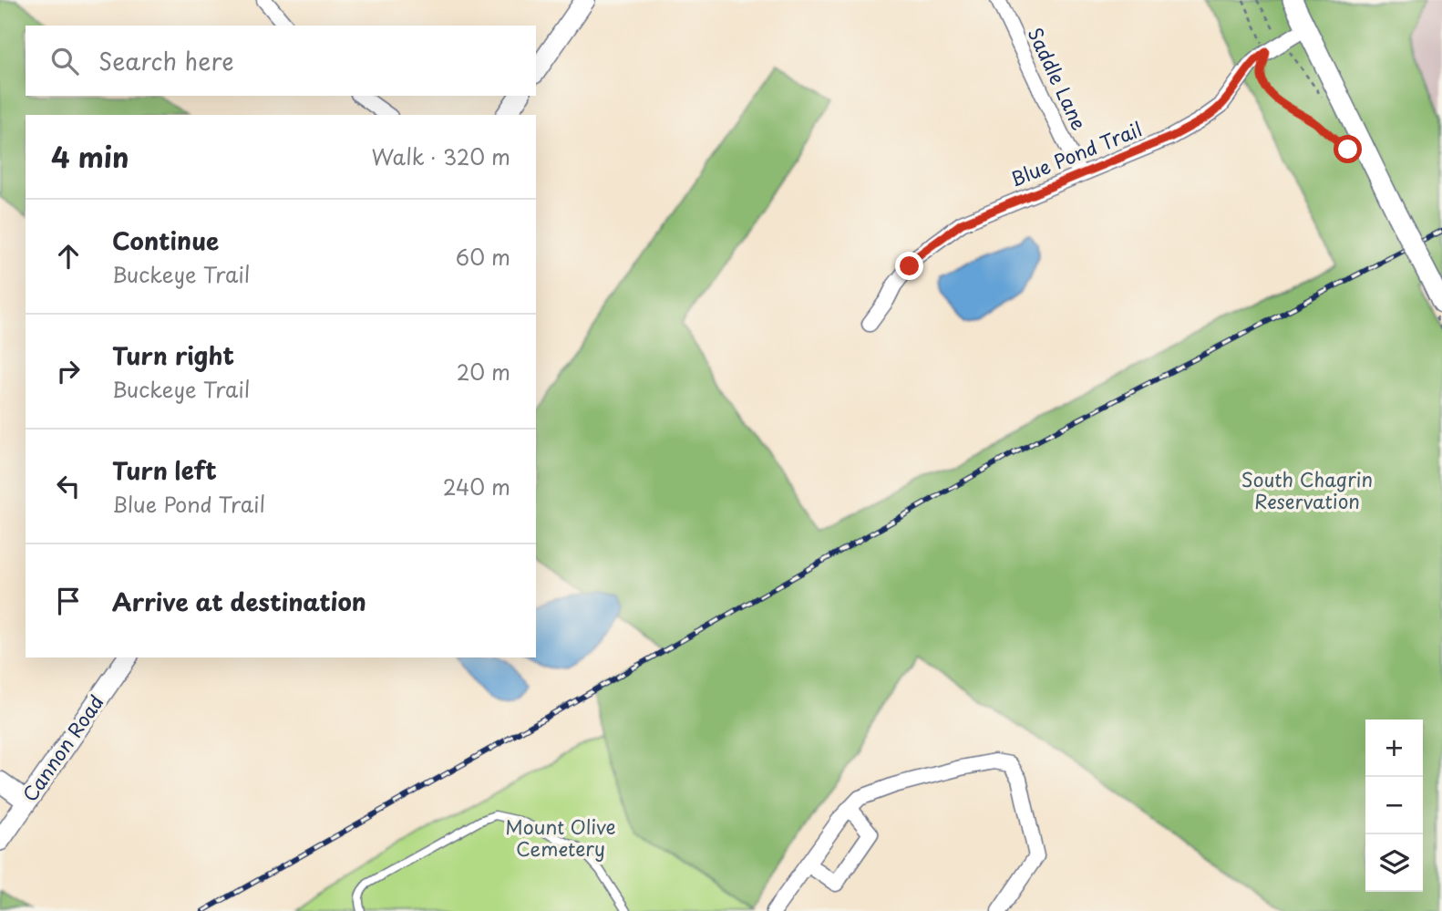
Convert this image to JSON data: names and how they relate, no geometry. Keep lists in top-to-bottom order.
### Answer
{
  "streets": {
    "street": ["Saddle Lane", "Blue Pond Trail", "Cannon Road"]
  },
  "crossings": [
    ["Saddle Lane", "Blue Pond Trail"]
  ],
  "parks": ["South Chagrin Reservation", "Mount Olive Cemetery"],
  "page": {
    "search": "Search here",
    "heading": ["4 min", "Walk · 320 m"],
    "list": [
      ["Continue", "Buckeye Trail", "60 m"],
      ["Turn right", "Buckeye Trail", "20 m"],
      ["Turn left", "Blue Pond Trail", "240 m"],
      "Arrive at destination"
    ],
    "map_buttons": ["+", "−"]
  }
}
